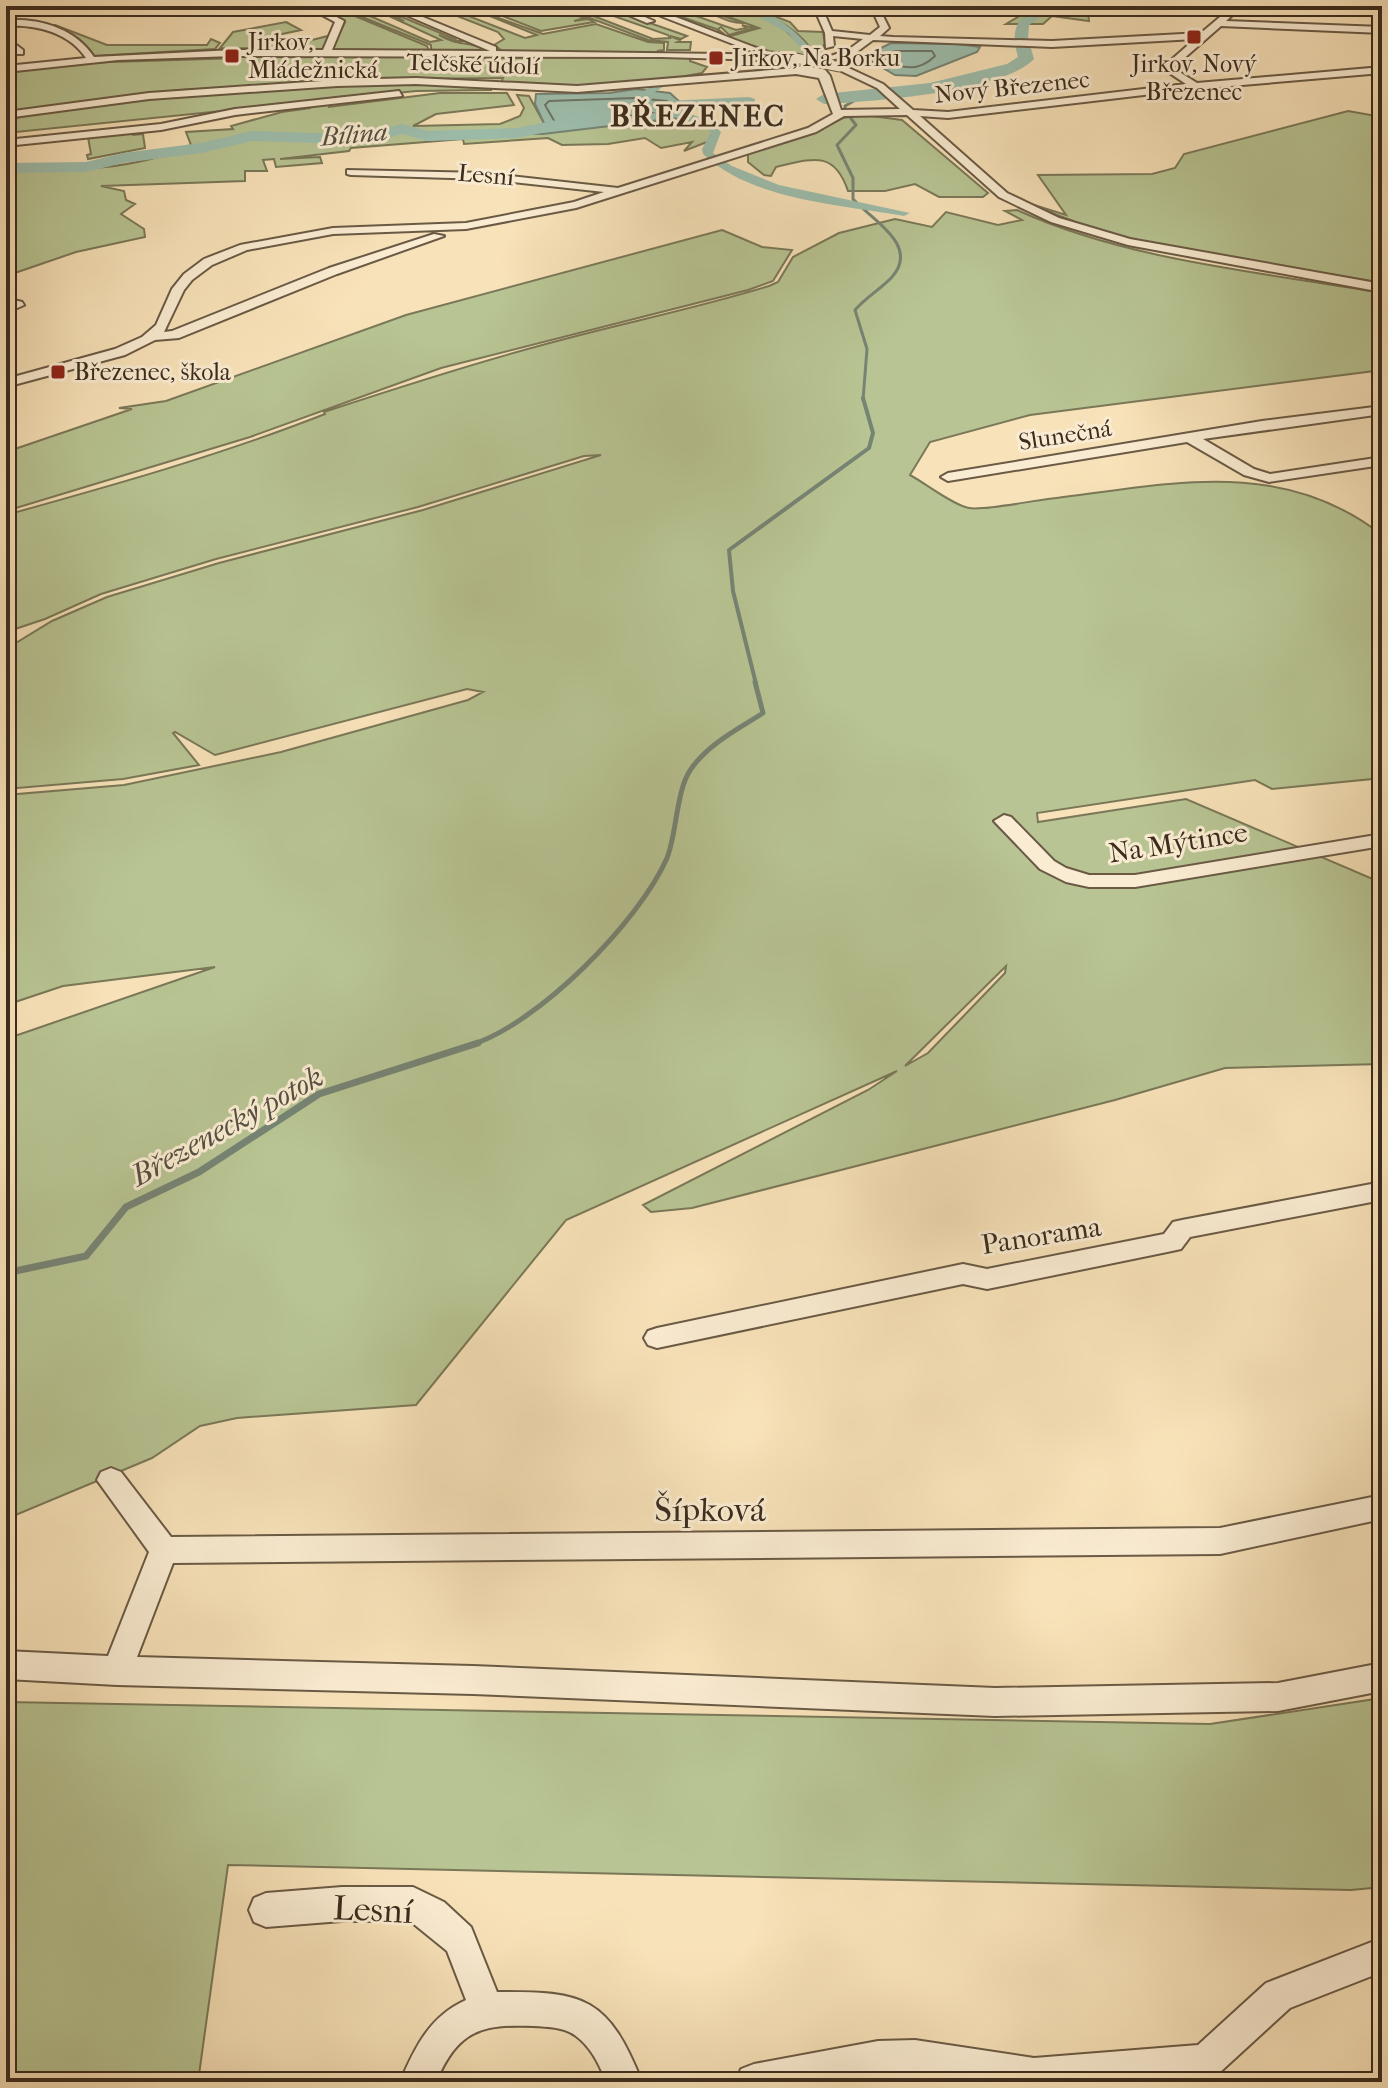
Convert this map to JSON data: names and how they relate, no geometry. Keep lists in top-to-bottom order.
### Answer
{
  "streets": {
    "street": [
      "Telčské údolí",
      "Nový Březenec",
      "Lesní",
      "Slunečná",
      "Na Mýtince",
      "Panorama",
      "Šípková"
    ]
  },
  "districts": ["BŘEZENEC"],
  "water": ["Bílina", "Březenecký potok"],
  "places": {
    "transit": [
      "Jirkov, Nový Březenec",
      "Jirkov, Mládežnická",
      "Jirkov, Na Borku",
      "Březenec, škola"
    ]
  }
}
